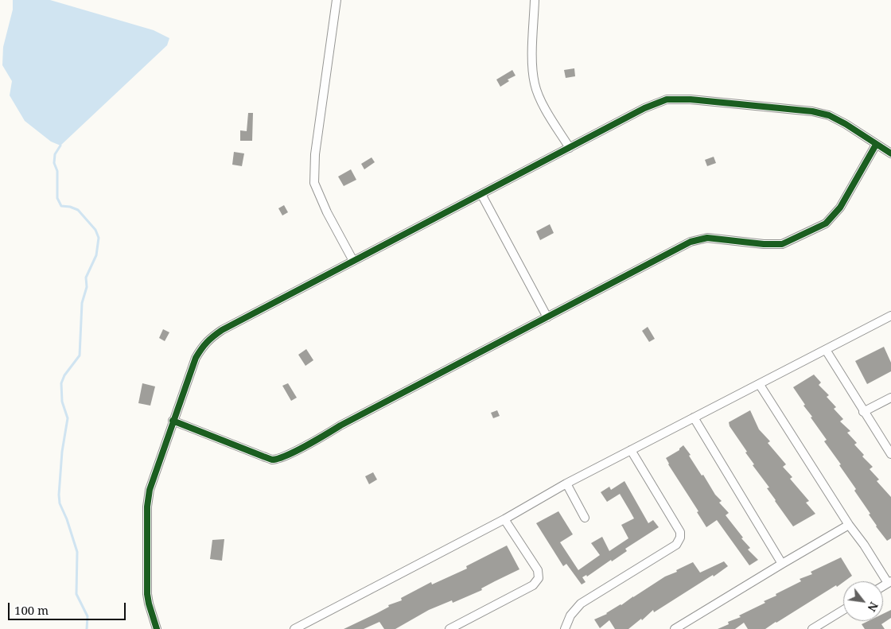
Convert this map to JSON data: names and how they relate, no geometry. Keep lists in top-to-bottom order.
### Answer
{
  "scale_bar": "100 m",
  "north": "bottom right"
}
